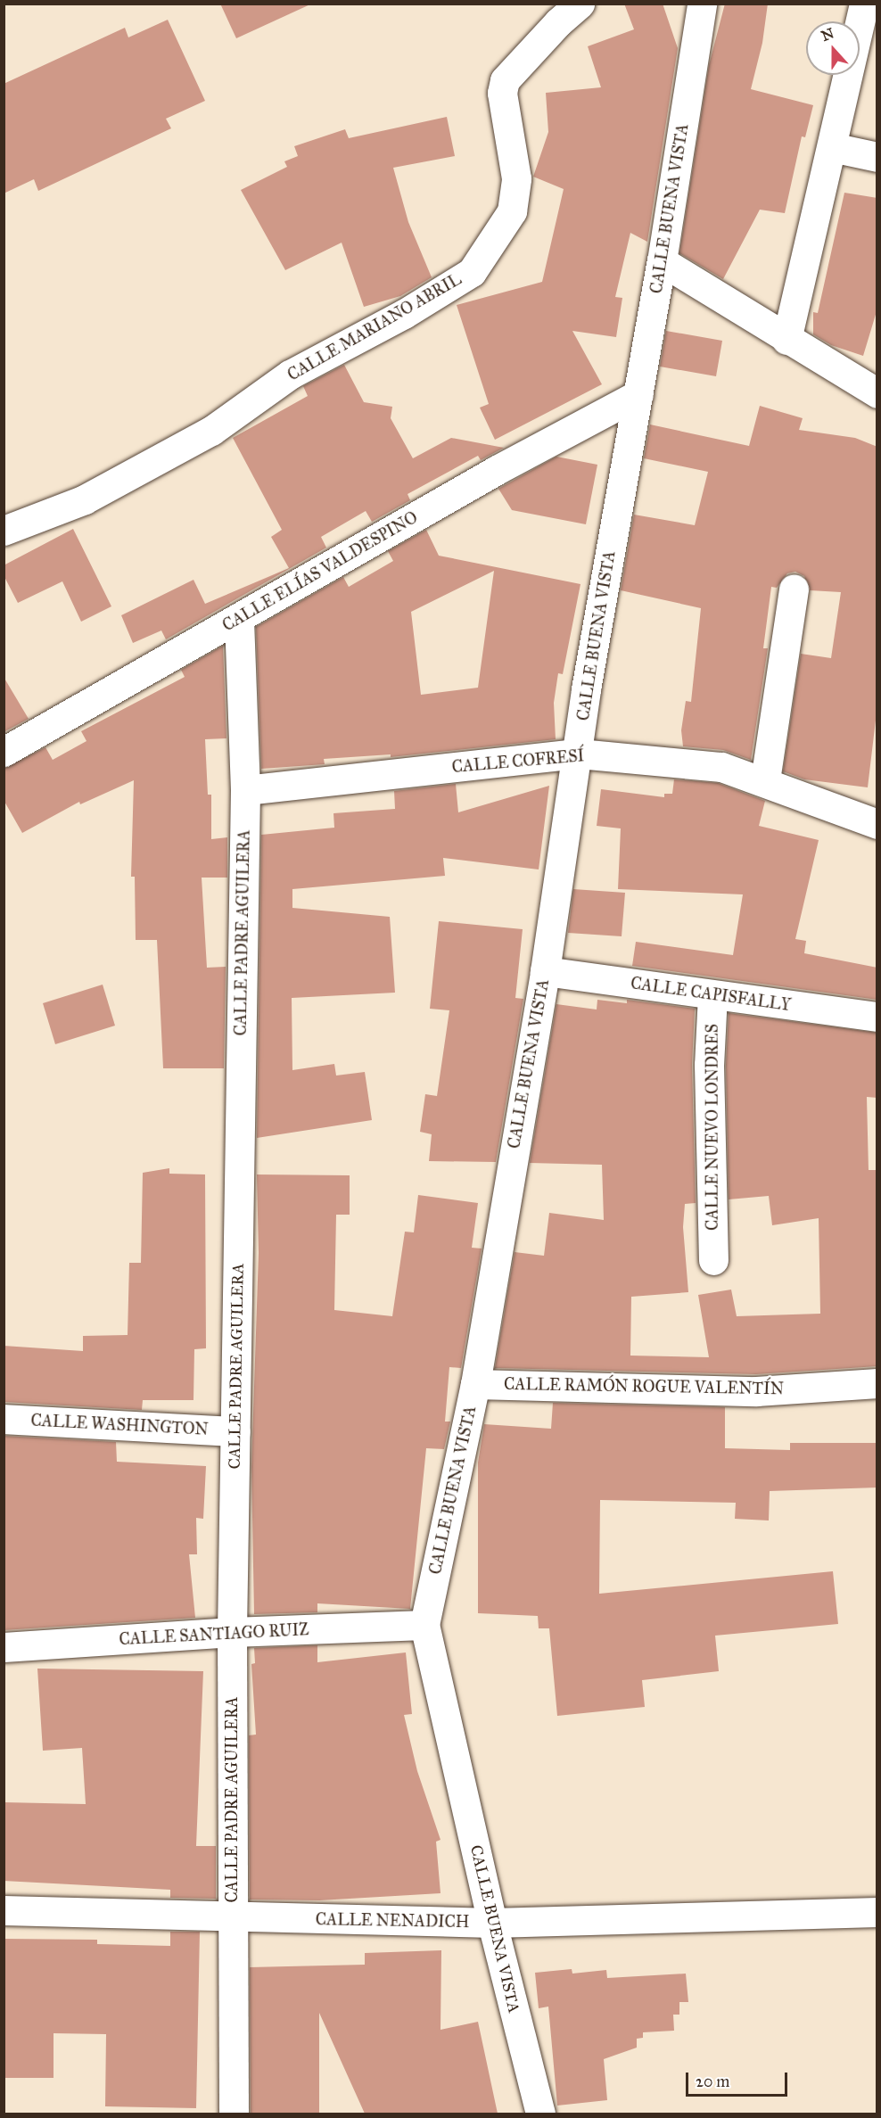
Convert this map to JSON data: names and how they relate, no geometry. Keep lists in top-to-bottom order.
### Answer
{
  "streets": {
    "street": [
      "CALLE BUENA VISTA",
      "CALLE MARIANO ABRIL",
      "CALLE ELÍAS VALDESPINO",
      "CALLE COFRESÍ",
      "CALLE PADRE AGUILERA",
      "CALLE CAPISFALLY",
      "CALLE NUEVO LONDRES",
      "CALLE RAMÓN ROGUE VALENTÍN",
      "CALLE WASHINGTON",
      "CALLE SANTIAGO RUIZ",
      "CALLE NENADICH"
    ]
  },
  "crossings": [
    ["CALLE BUENA VISTA", "CALLE ELÍAS VALDESPINO"],
    ["CALLE BUENA VISTA", "CALLE COFRESÍ"],
    ["CALLE BUENA VISTA", "CALLE CAPISFALLY"],
    ["CALLE BUENA VISTA", "CALLE RAMÓN ROGUE VALENTÍN"],
    ["CALLE BUENA VISTA", "CALLE SANTIAGO RUIZ"],
    ["CALLE BUENA VISTA", "CALLE NENADICH"],
    ["CALLE ELÍAS VALDESPINO", "CALLE PADRE AGUILERA"],
    ["CALLE COFRESÍ", "CALLE PADRE AGUILERA"],
    ["CALLE PADRE AGUILERA", "CALLE WASHINGTON"],
    ["CALLE PADRE AGUILERA", "CALLE SANTIAGO RUIZ"],
    ["CALLE PADRE AGUILERA", "CALLE NENADICH"],
    ["CALLE CAPISFALLY", "CALLE NUEVO LONDRES"]
  ],
  "scale_bar": "20 m",
  "north": "top"
}
